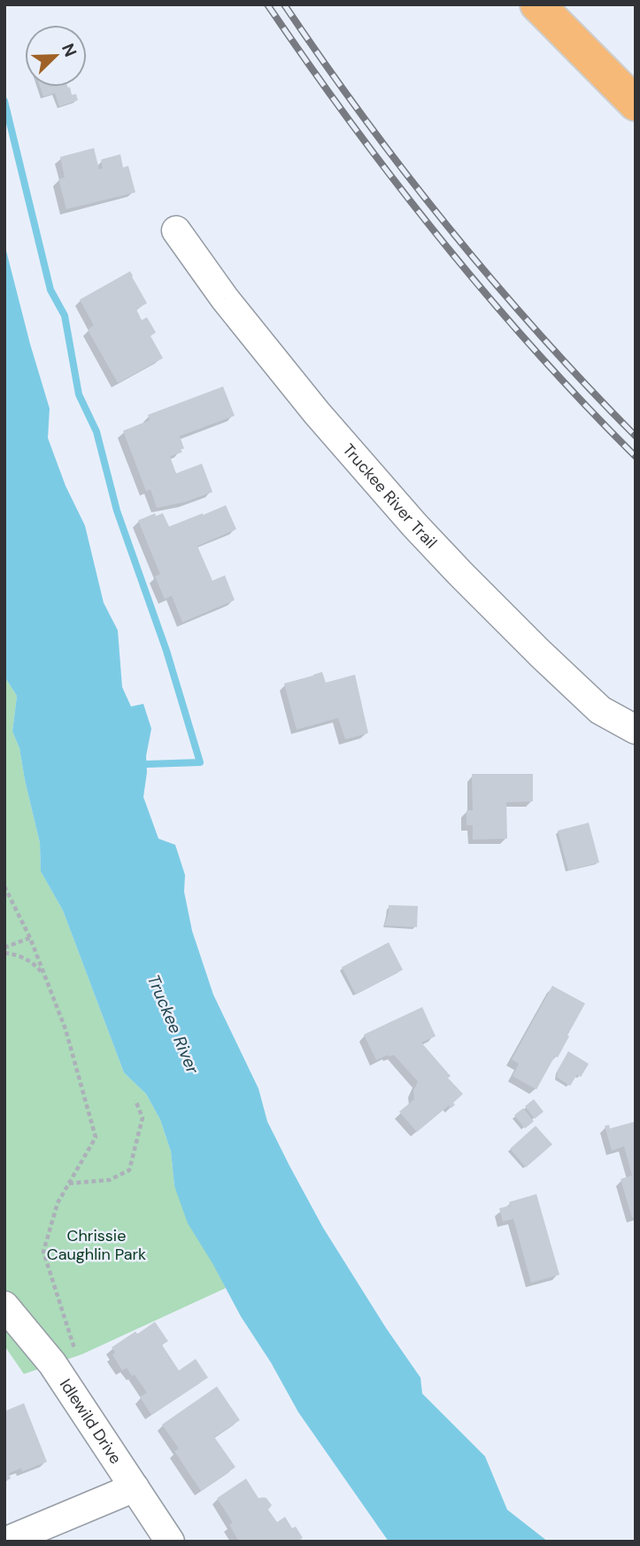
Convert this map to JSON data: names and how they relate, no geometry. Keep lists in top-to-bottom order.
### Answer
{
  "streets": {
    "street": ["Truckee River Trail", "Idlewild Drive"]
  },
  "water": ["Truckee River"],
  "parks": ["Chrissie Caughlin Park"],
  "north": "top right"
}
